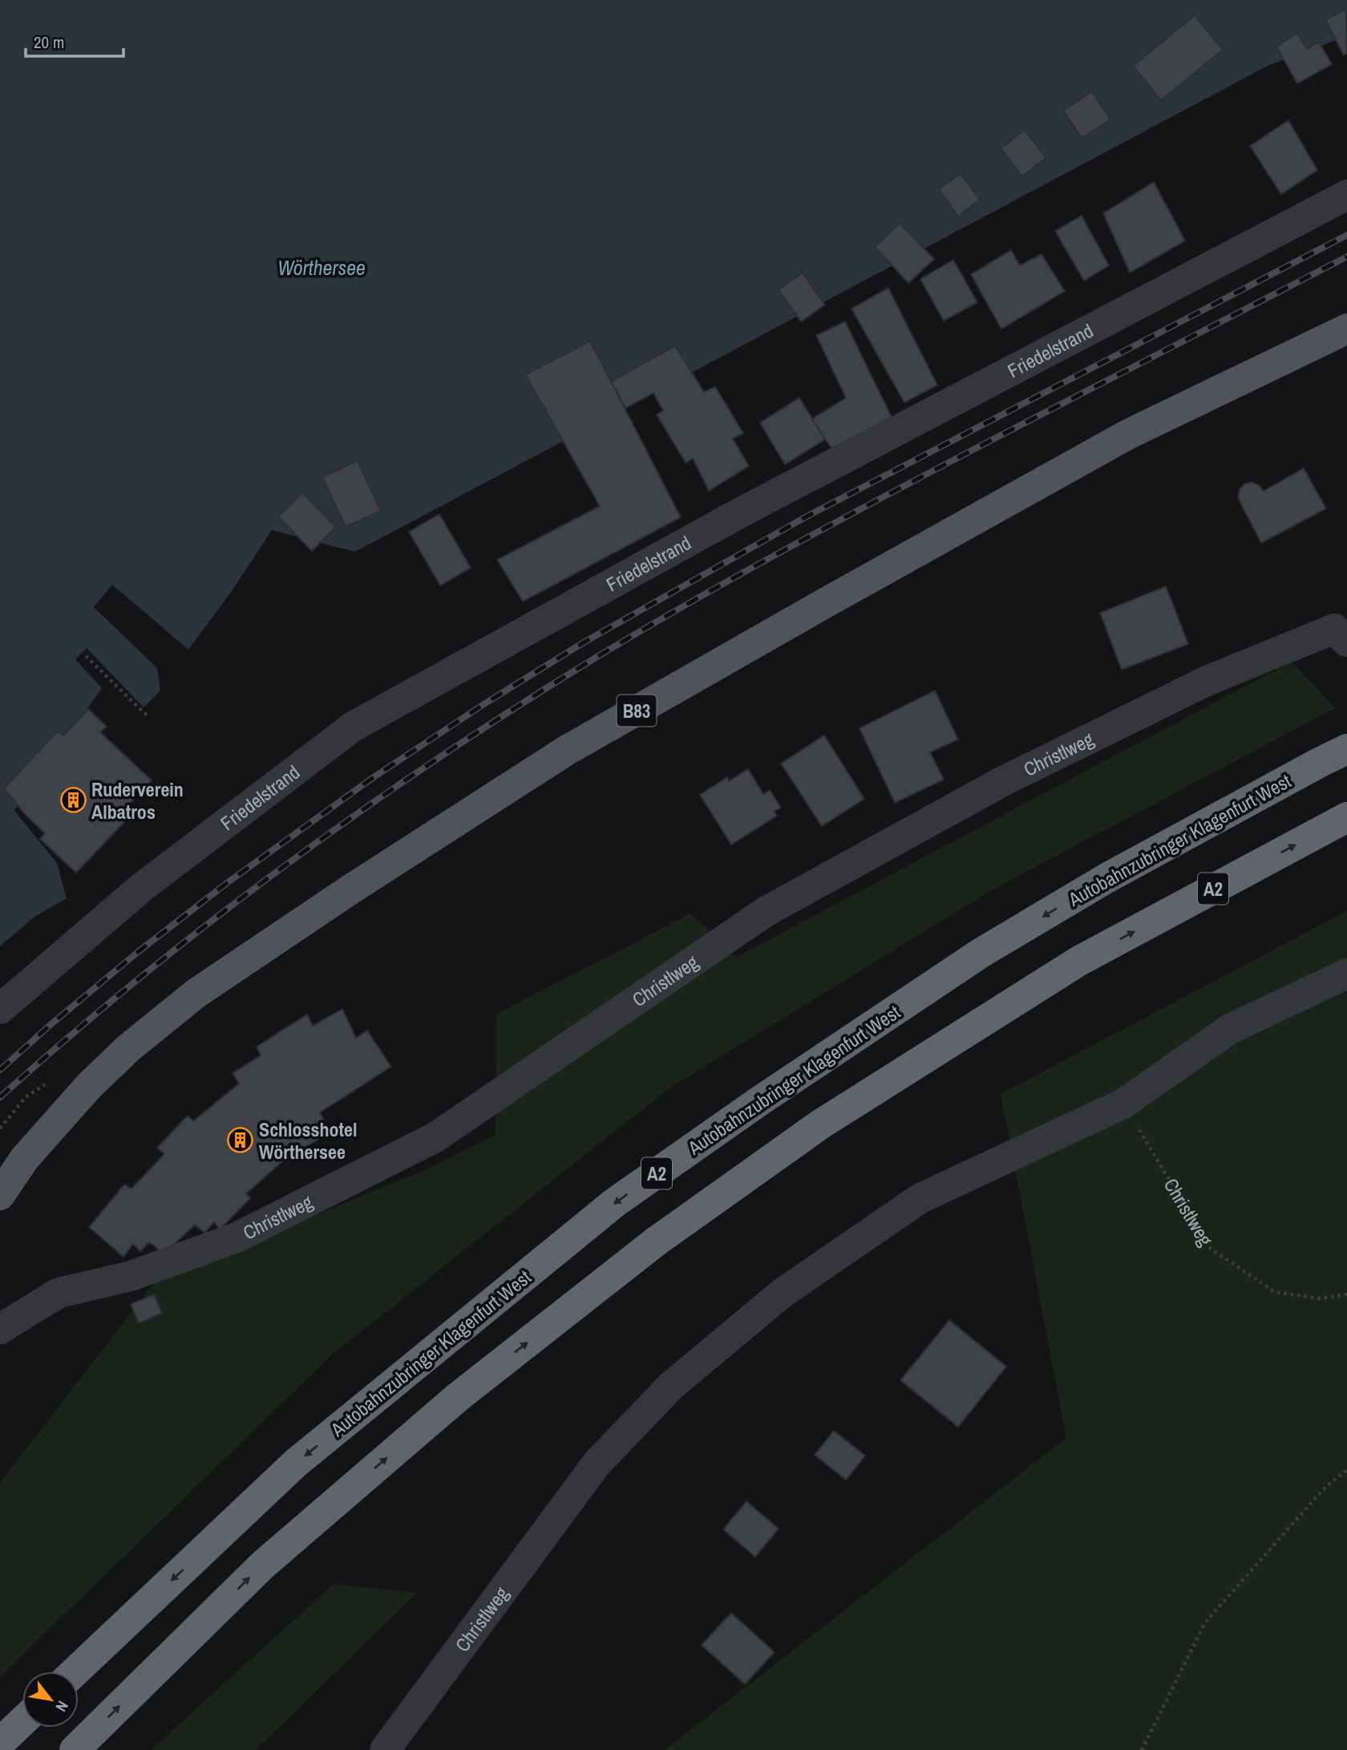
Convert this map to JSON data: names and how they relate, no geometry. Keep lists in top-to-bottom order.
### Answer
{
  "streets": {
    "highway": ["Autobahnzubringer Klagenfurt West", "A2"],
    "main road": ["B83"],
    "street": ["Friedelstrand", "Christlweg"]
  },
  "water": ["Wörthersee"],
  "places": {
    "building": ["Ruderverein Albatros", "Schlosshotel Wörthersee"]
  },
  "scale_bar": "20 m",
  "north": "bottom right"
}
